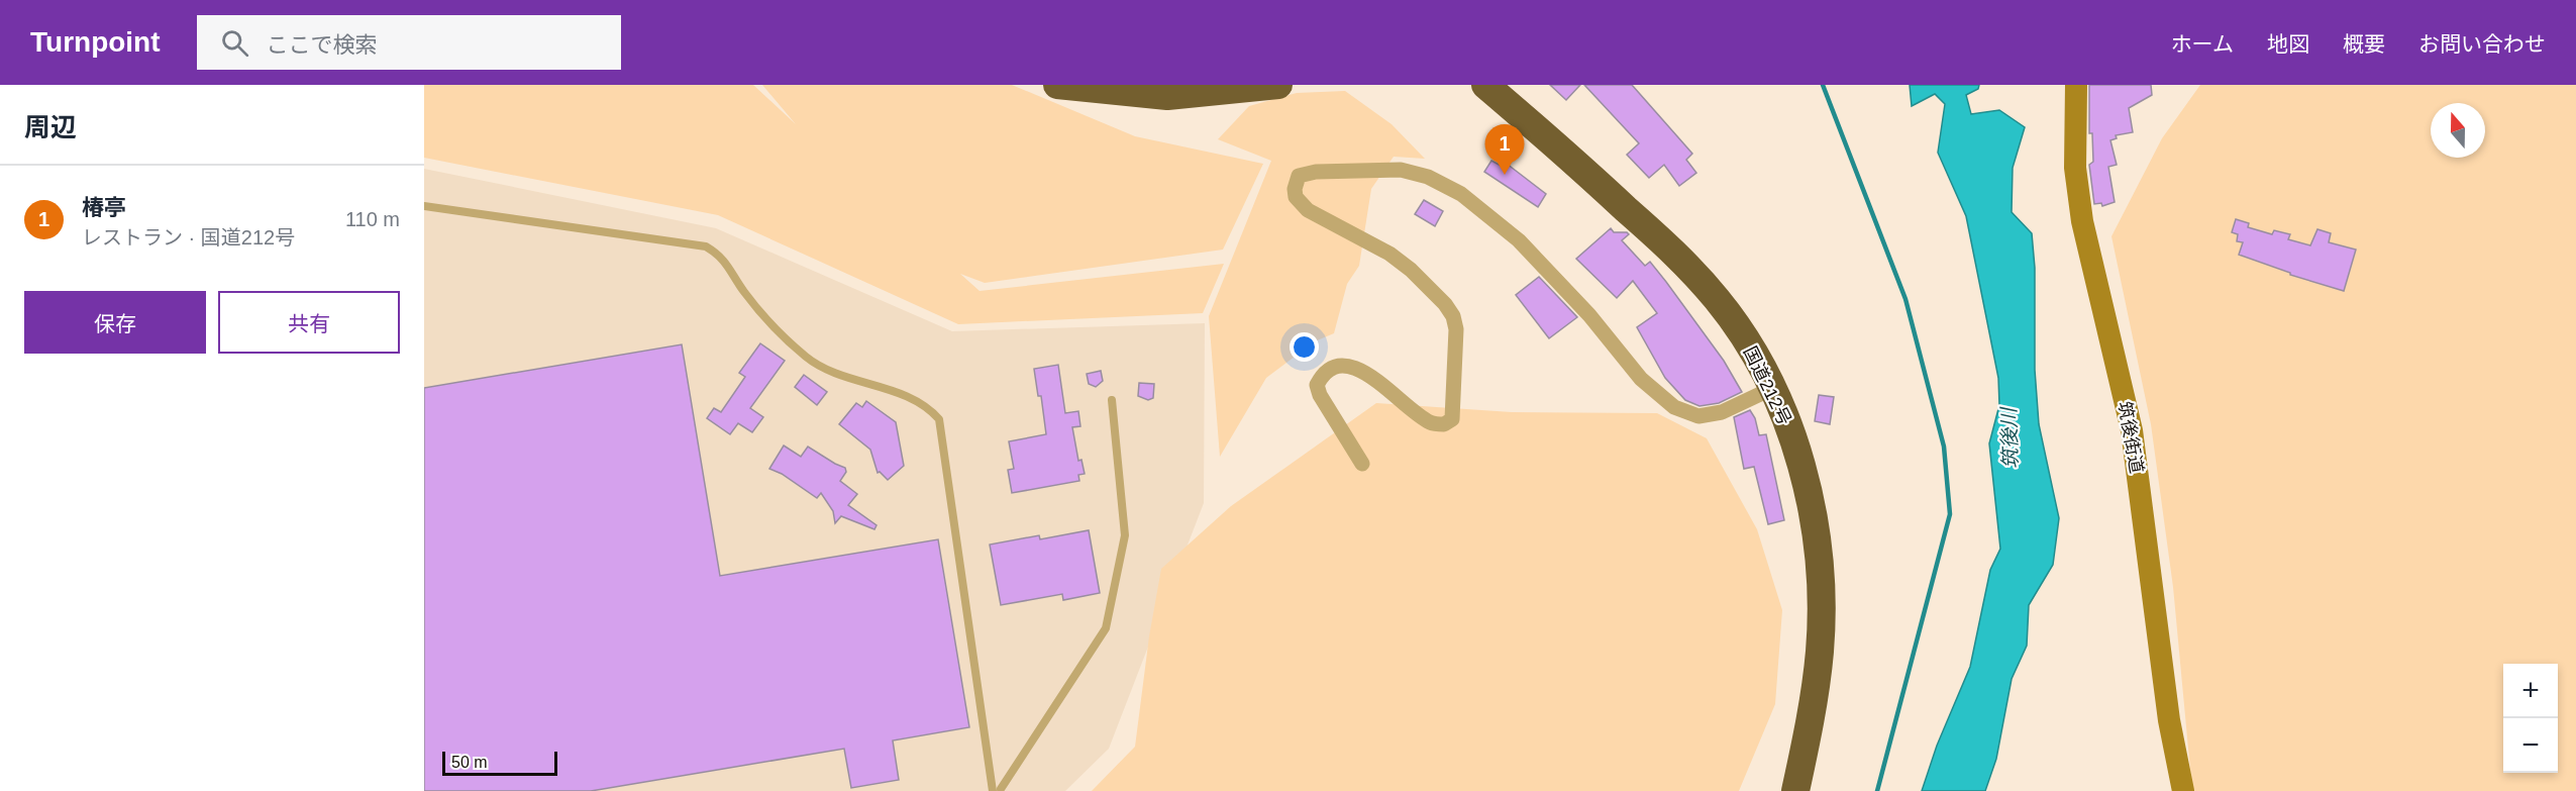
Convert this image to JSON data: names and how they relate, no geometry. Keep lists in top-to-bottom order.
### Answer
{
  "streets": {
    "highway": ["国道212号"],
    "street": ["筑後街道"]
  },
  "water": ["筑後川"],
  "scale_bar": "50 m",
  "north": "top",
  "page": {
    "header": "Turnpoint",
    "search": "ここで検索",
    "nav": [
      "ホーム",
      "地図",
      "概要",
      "お問い合わせ"
    ],
    "heading": "周辺",
    "pins": "1",
    "list": [
      {
        "mark": "1",
        "name": "椿亭",
        "note": "レストラン · 国道212号",
        "value": "110 m"
      }
    ],
    "buttons": ["保存", "共有"],
    "map_buttons": ["+", "−"],
    "scale": "50 m"
  }
}
